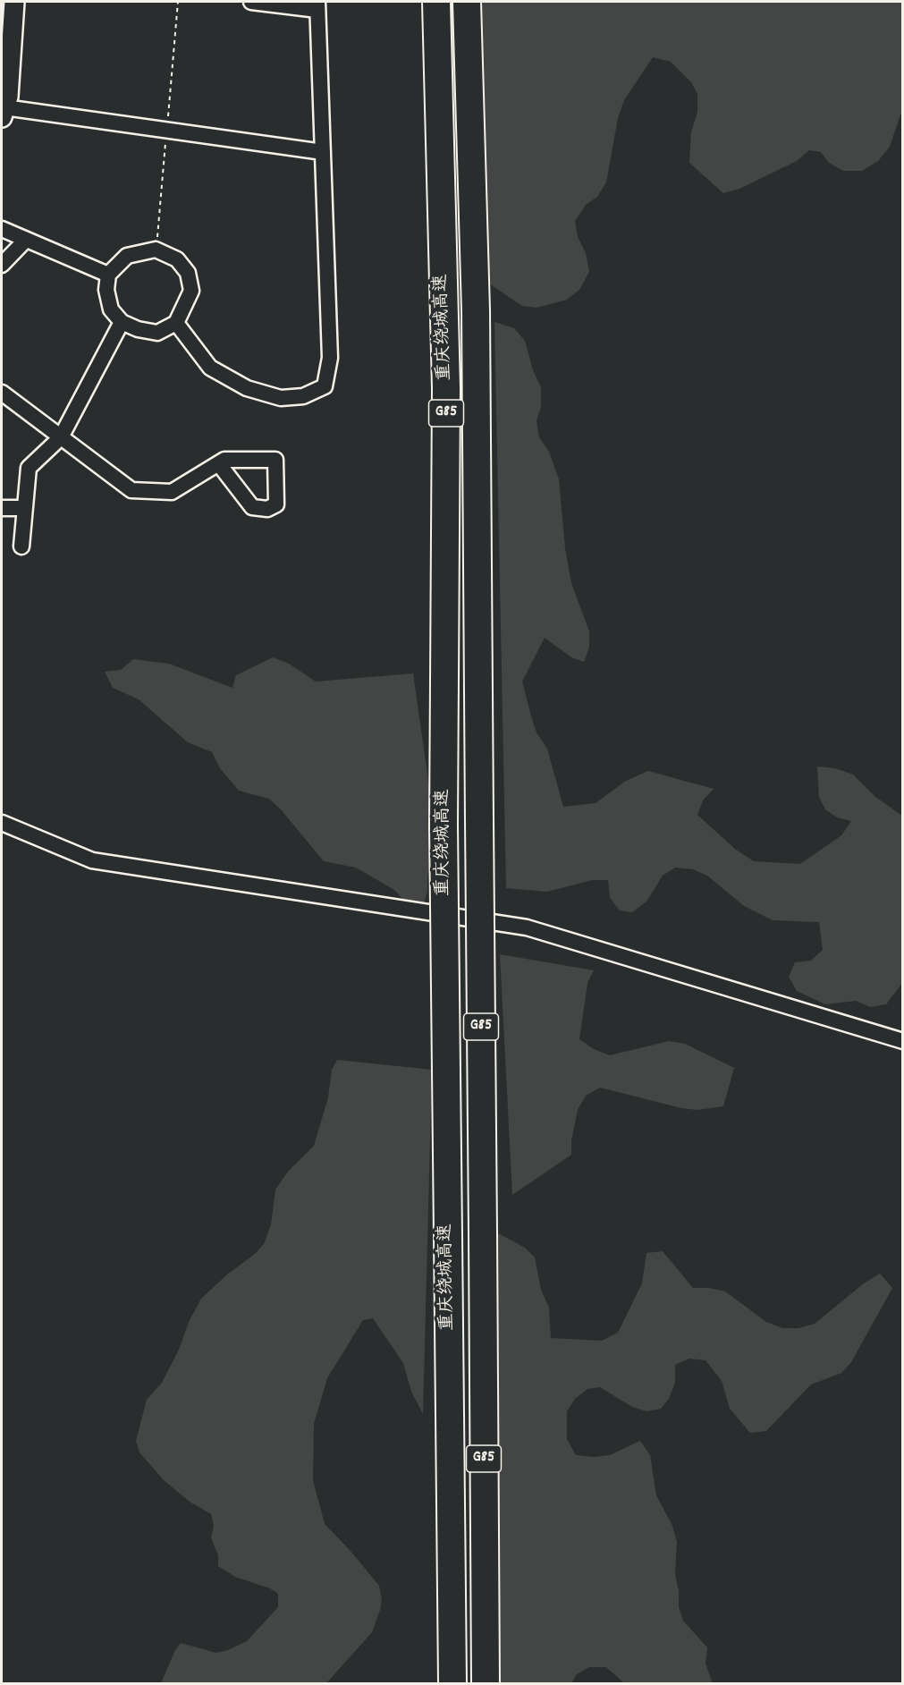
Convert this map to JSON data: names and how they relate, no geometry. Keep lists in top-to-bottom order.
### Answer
{
  "streets": {
    "highway": ["重庆绕城高速", "G85"]
  }
}
